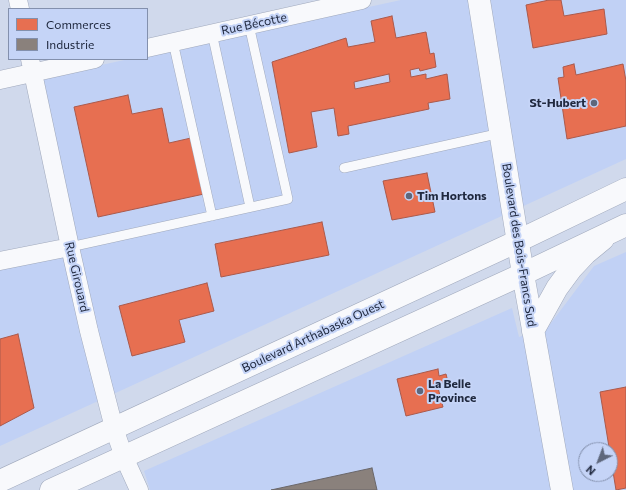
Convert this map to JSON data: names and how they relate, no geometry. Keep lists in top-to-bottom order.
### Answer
{
  "streets": {
    "main road": ["Boulevard des Bois-Francs Sud", "Boulevard Arthabaska Ouest"],
    "street": ["Rue Bécotte", "Rue Girouard"]
  },
  "crossings": [
    ["Boulevard des Bois-Francs Sud", "Boulevard Arthabaska Ouest"],
    ["Rue Girouard", "Boulevard Arthabaska Ouest"]
  ],
  "places": ["St-Hubert", "Tim Hortons", "La Belle Province"],
  "legend": ["Commerces", "Industrie"],
  "north": "bottom left"
}
